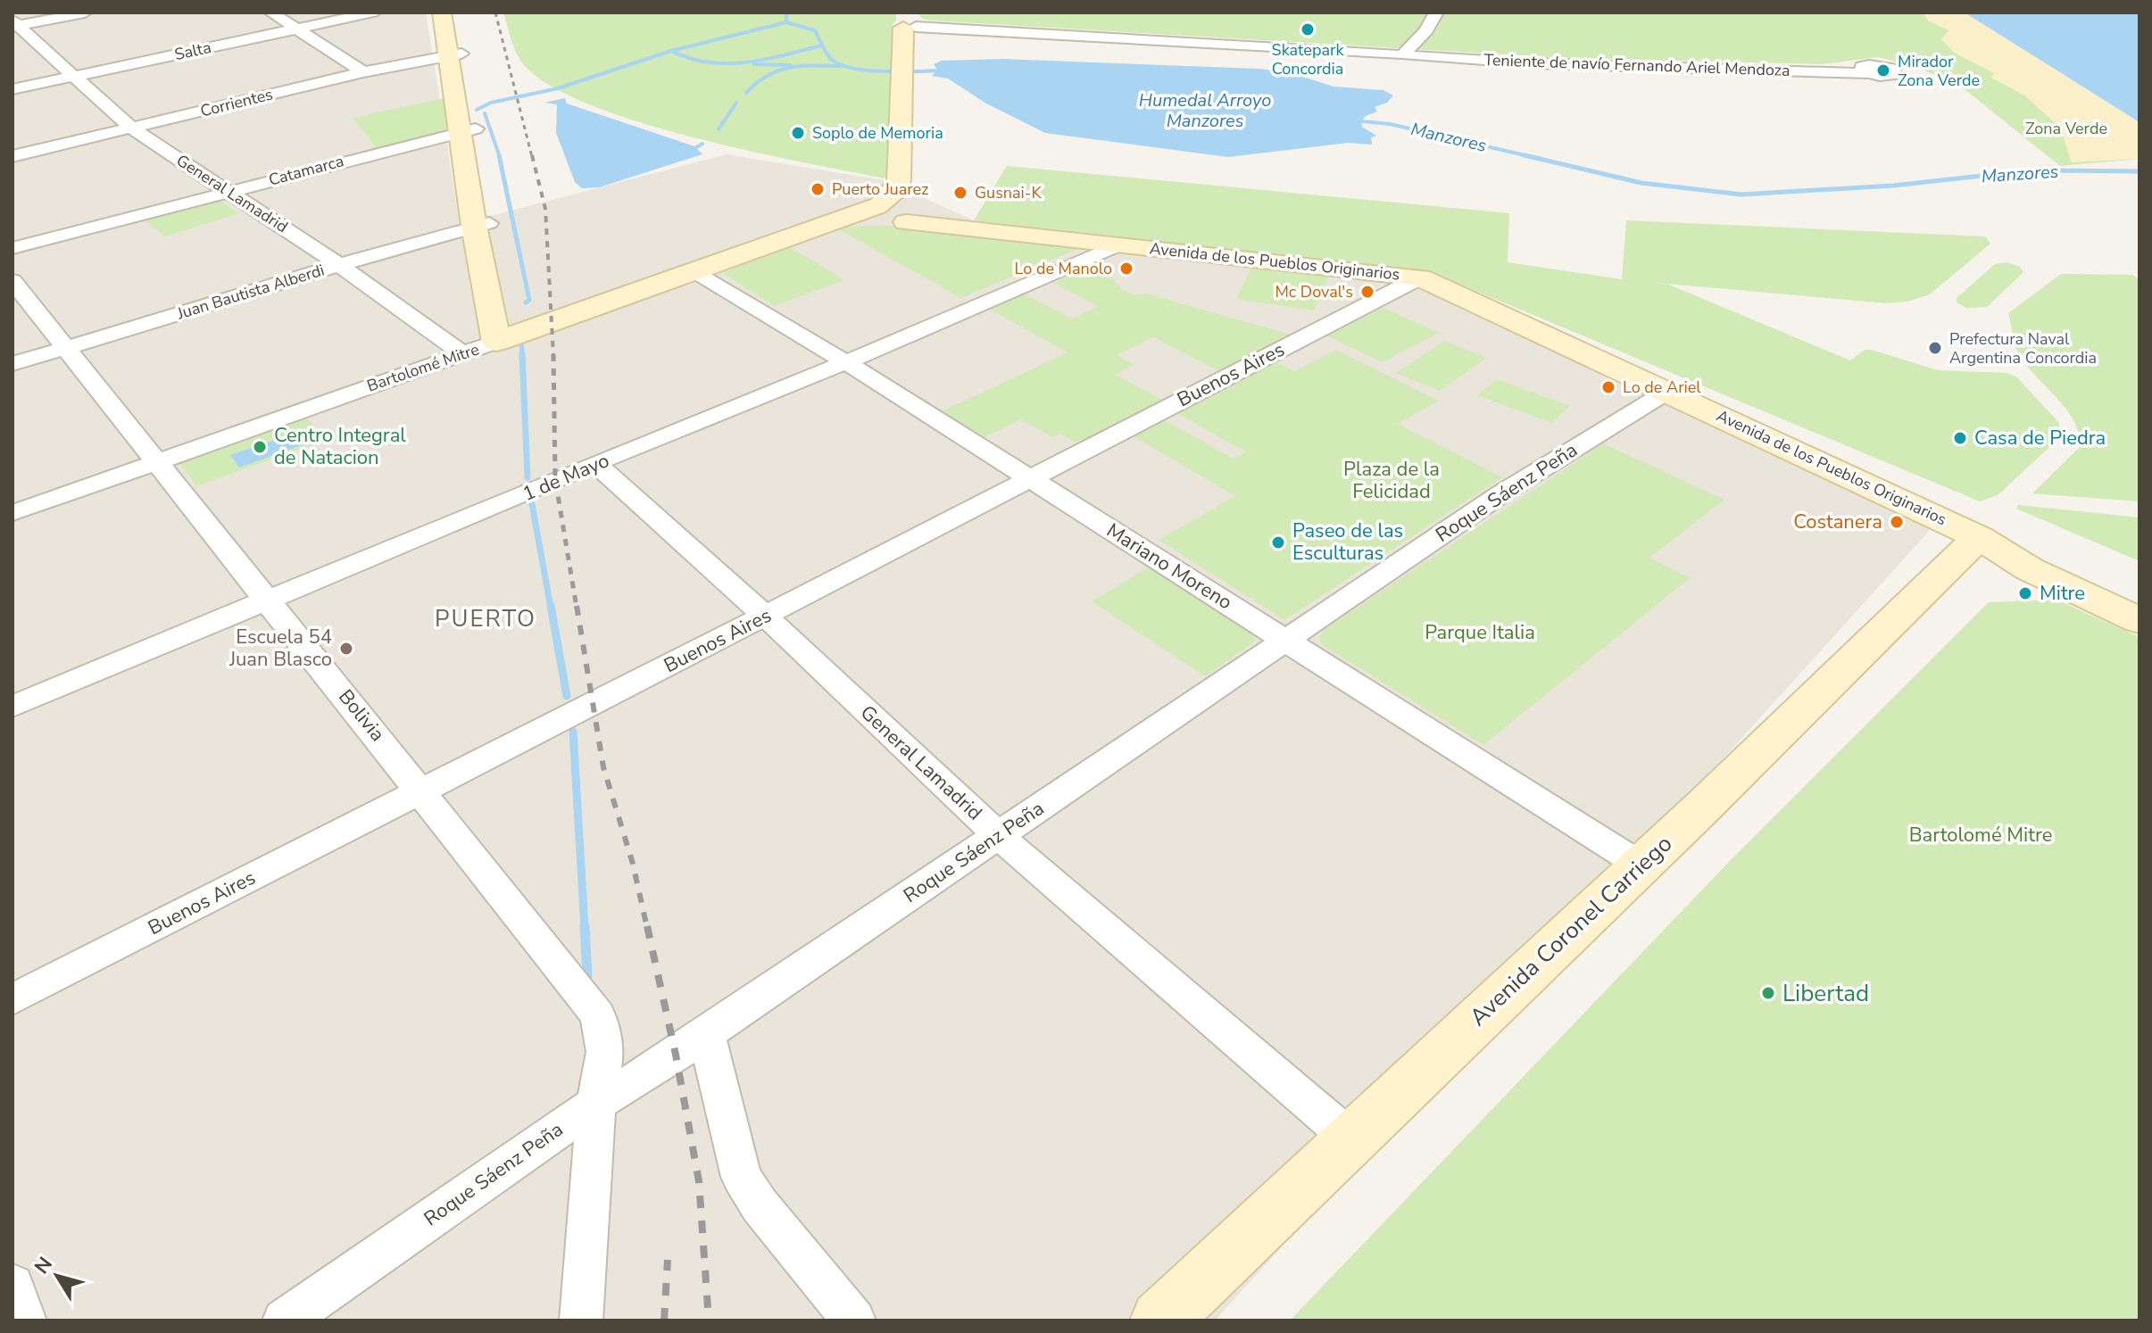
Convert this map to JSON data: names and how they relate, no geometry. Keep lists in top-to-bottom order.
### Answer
{
  "streets": {
    "street": [
      "Salta",
      "Teniente de navío Fernando Ariel Mendoza",
      "Corrientes",
      "Catamarca",
      "General Lamadrid",
      "Avenida de los Pueblos Originarios",
      "Juan Bautista Alberdi",
      "Bartolomé Mitre",
      "Buenos Aires",
      "1 de Mayo",
      "Roque Sáenz Peña",
      "Mariano Moreno",
      "Bolivia",
      "Avenida Coronel Carriego"
    ]
  },
  "crossings": [
    ["Salta", "General Lamadrid"],
    ["Corrientes", "General Lamadrid"],
    ["Catamarca", "General Lamadrid"],
    ["General Lamadrid", "Juan Bautista Alberdi"],
    ["General Lamadrid", "Bartolomé Mitre"],
    ["General Lamadrid", "Buenos Aires"],
    ["General Lamadrid", "1 de Mayo"],
    ["General Lamadrid", "Roque Sáenz Peña"],
    ["General Lamadrid", "Avenida Coronel Carriego"],
    ["Avenida de los Pueblos Originarios", "Bartolomé Mitre"],
    ["Avenida de los Pueblos Originarios", "Buenos Aires"],
    ["Avenida de los Pueblos Originarios", "1 de Mayo"],
    ["Avenida de los Pueblos Originarios", "Roque Sáenz Peña"],
    ["Avenida de los Pueblos Originarios", "Avenida Coronel Carriego"],
    ["Juan Bautista Alberdi", "Bolivia"],
    ["Bartolomé Mitre", "Mariano Moreno"],
    ["Bartolomé Mitre", "Bolivia"],
    ["Buenos Aires", "Mariano Moreno"],
    ["Buenos Aires", "Bolivia"],
    ["1 de Mayo", "Mariano Moreno"],
    ["1 de Mayo", "Bolivia"],
    ["Roque Sáenz Peña", "Mariano Moreno"],
    ["Roque Sáenz Peña", "Bolivia"],
    ["Mariano Moreno", "Avenida Coronel Carriego"]
  ],
  "districts": ["PUERTO"],
  "water": ["Humedal Arroyo Manzores", "Manzores"],
  "parks": [
    "Zona Verde",
    "Plaza de la Felicidad",
    "Parque Italia",
    "Bartolomé Mitre"
  ],
  "places": [
    "Skatepark Concordia",
    "Mirador Zona Verde",
    "Soplo de Memoria",
    "Puerto Juarez",
    "Gusnai-K",
    "Lo de Manolo",
    "Mc Doval's",
    "Prefectura Naval Argentina Concordia",
    "Lo de Ariel",
    "Casa de Piedra",
    "Centro Integral de Natacion",
    "Costanera",
    "Paseo de las Esculturas",
    "Mitre",
    "Escuela 54 Juan Blasco",
    "Libertad"
  ],
  "north": "top left"
}
